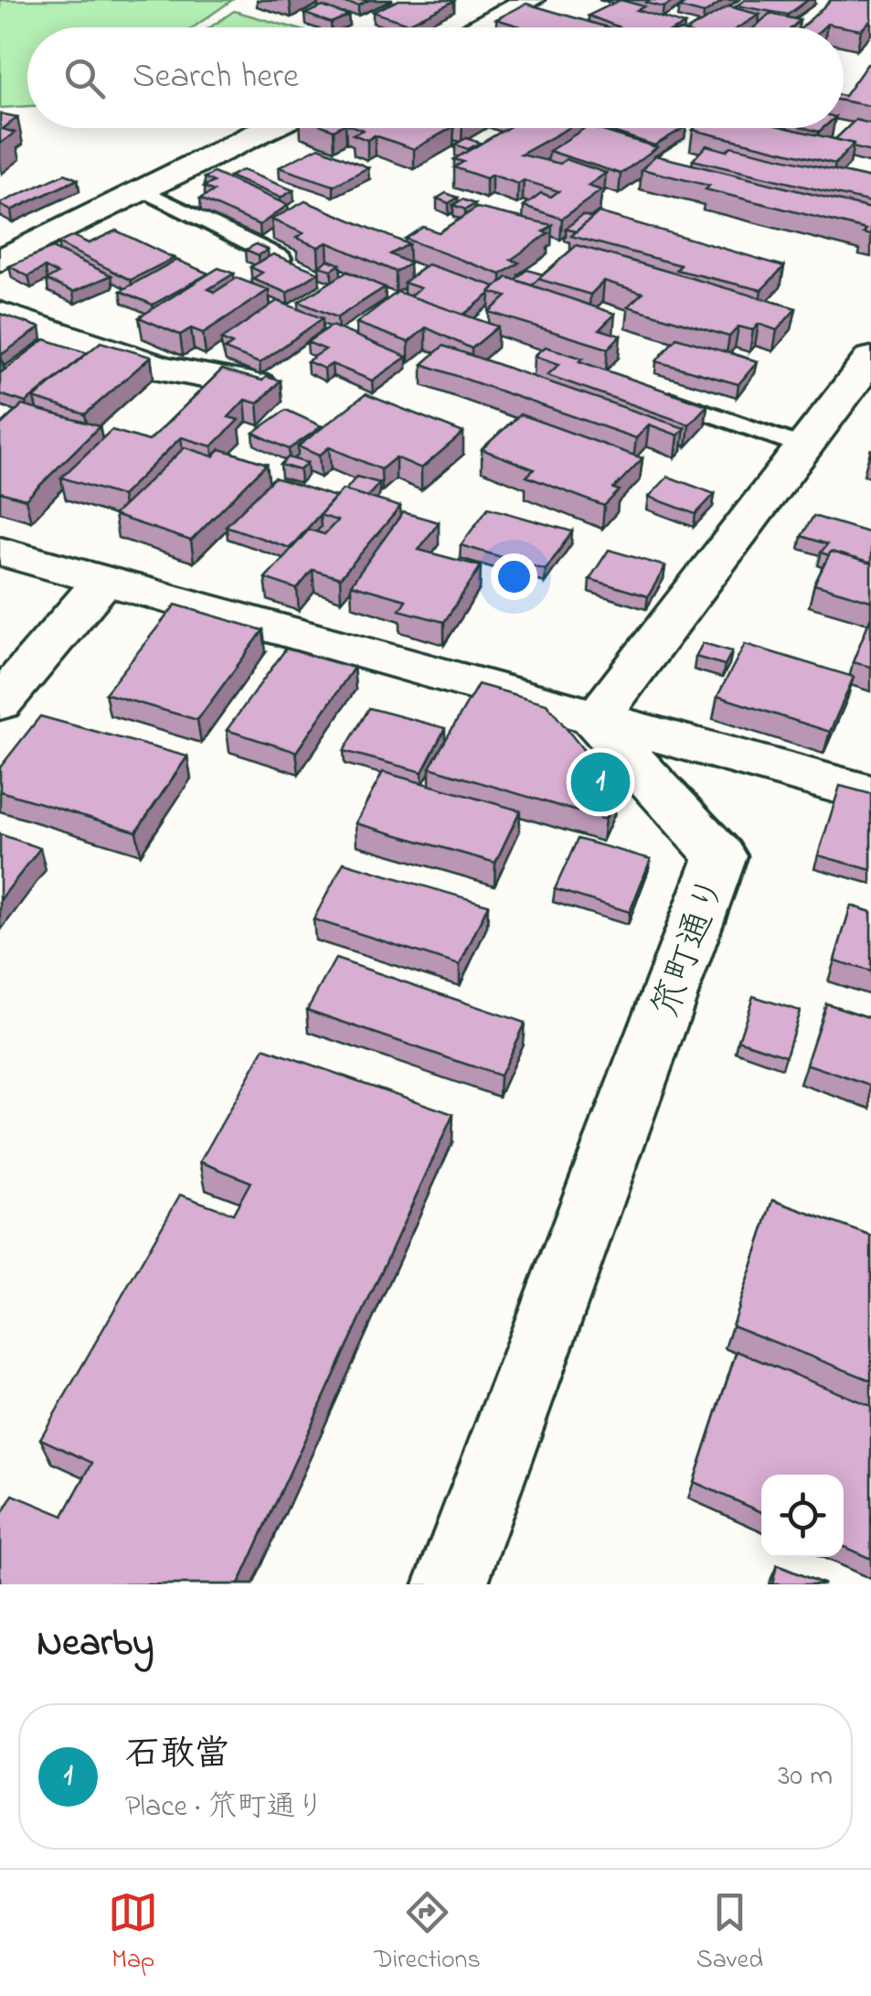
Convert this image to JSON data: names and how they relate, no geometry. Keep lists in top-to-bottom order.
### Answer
{
  "streets": {
    "street": ["笊町通り"]
  },
  "page": {
    "search": "Search here",
    "pins": "1",
    "heading": "Nearby",
    "list": [
      {
        "mark": "1",
        "name": "石敢當",
        "note": "Place · 笊町通り",
        "value": "30 m"
      }
    ],
    "nav": ["Map", "Directions", "Saved"]
  }
}
